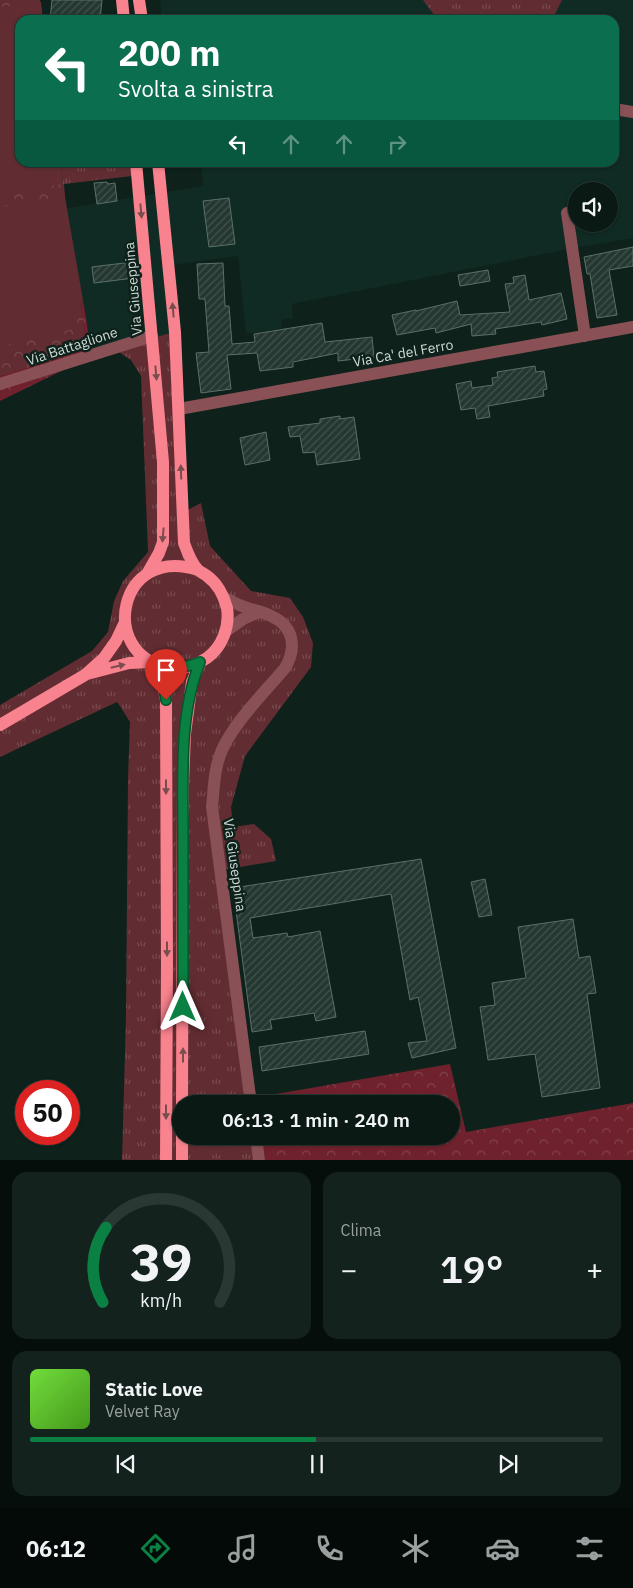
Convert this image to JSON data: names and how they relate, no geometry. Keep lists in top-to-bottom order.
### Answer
{
  "streets": {
    "main road": ["Via Giuseppina"],
    "street": ["Via Battaglione", "Via Ca' del Ferro"]
  },
  "crossings": [
    ["Via Giuseppina", "Via Battaglione"]
  ],
  "page": {
    "turn": ["200 m", "Svolta a sinistra"],
    "limit": "50",
    "trip": "06:13 · 1 min · 240 m",
    "tile": "Clima",
    "heat": ["−", "19°", "+"],
    "song": ["Static Love", "Velvet Ray"],
    "tabs": "06:12",
    "gauge": ["39", "km/h"]
  }
}
